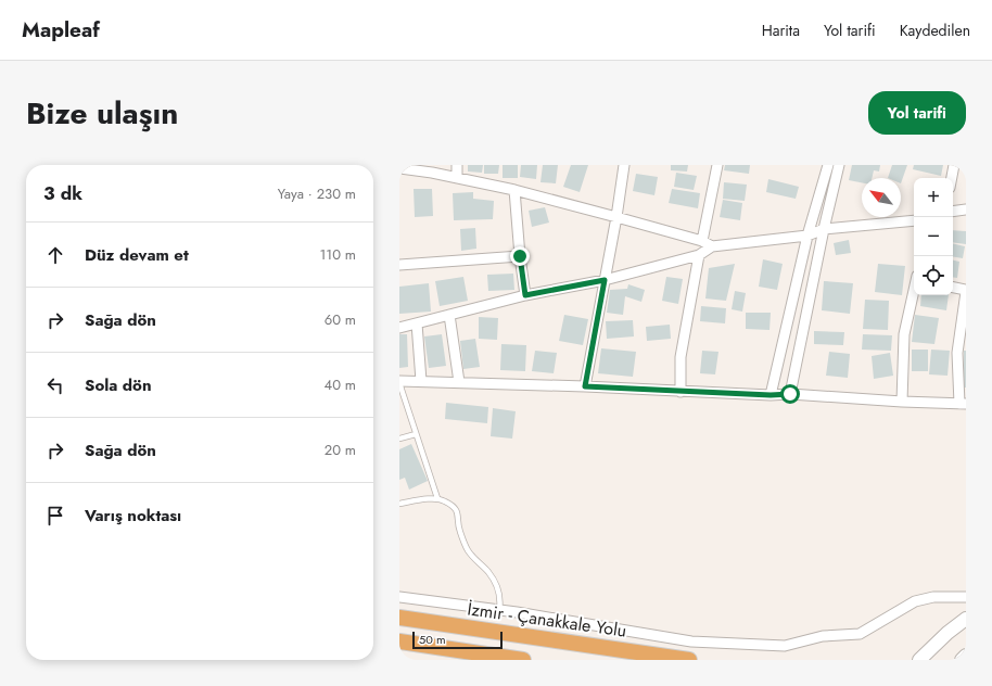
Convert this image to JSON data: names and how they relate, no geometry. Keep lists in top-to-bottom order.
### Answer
{
  "streets": {
    "highway": ["İzmir - Çanakkale Yolu"]
  },
  "scale_bar": "50 m",
  "north": "top left",
  "page": {
    "header": "Mapleaf",
    "nav": ["Harita", "Yol tarifi", "Kaydedilen"],
    "title": "Bize ulaşın",
    "buttons": "Yol tarifi",
    "heading": ["3 dk", "Yaya · 230 m"],
    "map_buttons": ["+", "−"],
    "list": [
      ["Düz devam et", "110 m"],
      ["Sağa dön", "60 m"],
      ["Sola dön", "40 m"],
      ["Sağa dön", "20 m"],
      "Varış noktası"
    ],
    "scale": "50 m"
  }
}
